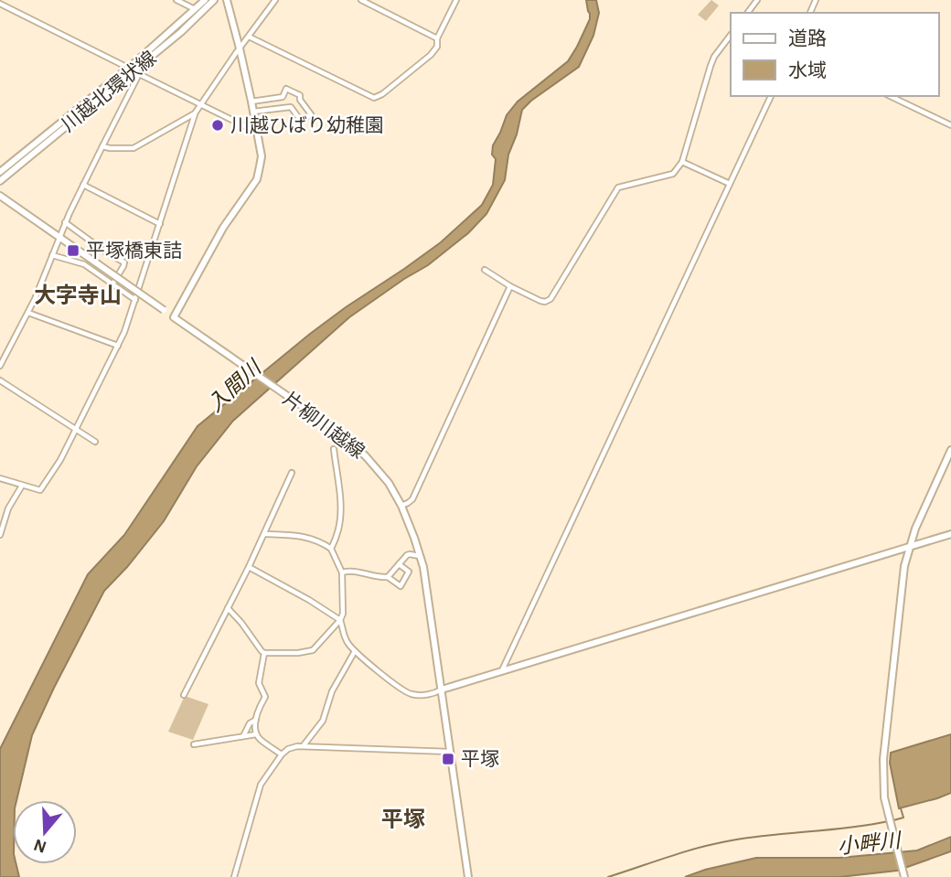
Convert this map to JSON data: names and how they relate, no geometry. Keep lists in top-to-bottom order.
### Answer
{
  "streets": {
    "main road": ["川越北環状線", "片柳川越線"]
  },
  "districts": ["大字寺山", "平塚"],
  "water": ["入間川", "小畔川"],
  "places": {
    "other": ["川越ひばり幼稚園"],
    "transit": ["平塚橋東詰", "平塚"]
  },
  "legend": ["道路", "水域"],
  "north": "bottom"
}
